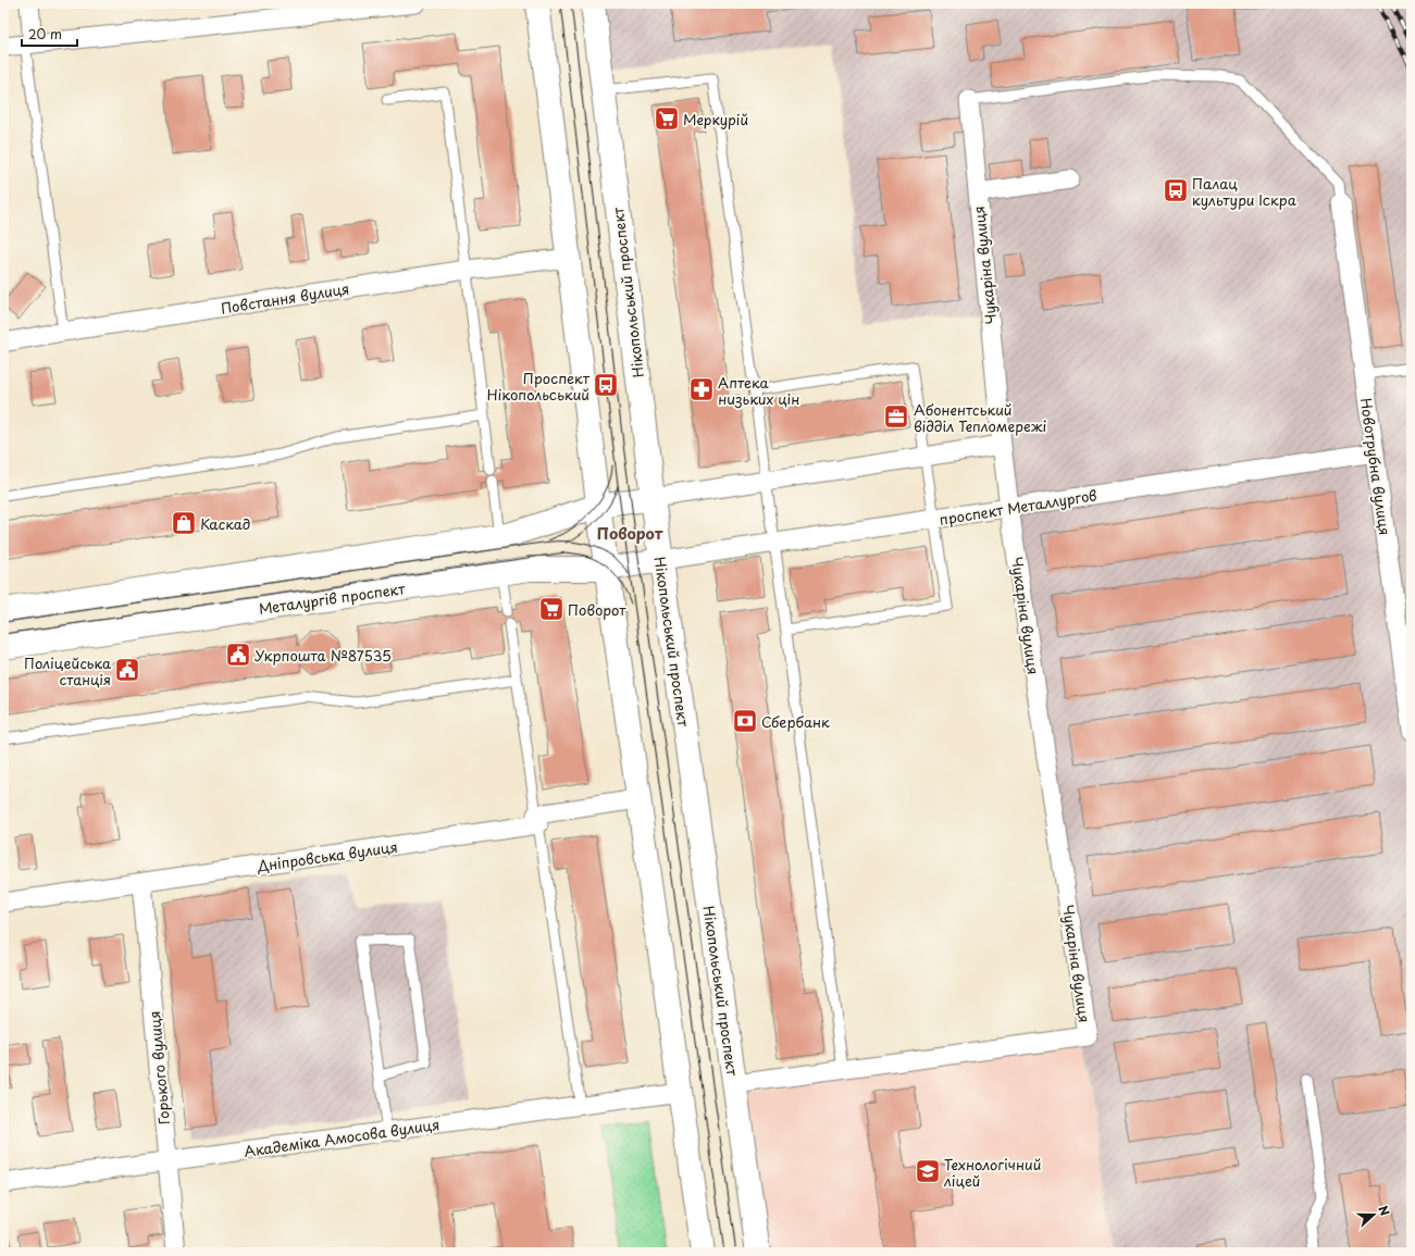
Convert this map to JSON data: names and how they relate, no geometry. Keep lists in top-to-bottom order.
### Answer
{
  "streets": {
    "main road": ["Нікопольський проспект", "Металургів проспект"],
    "street": [
      "Чукаріна вулиця",
      "Повстання вулиця",
      "Новотрубна вулиця",
      "проспект Металлургов",
      "Дніпровська вулиця",
      "Горького вулиця",
      "Академіка Амосова вулиця"
    ]
  },
  "crossings": [
    ["Чукаріна вулиця", "проспект Металлургов"],
    ["Нікопольський проспект", "проспект Металлургов"],
    ["Нікопольський проспект", "Металургів проспект"],
    ["Новотрубна вулиця", "проспект Металлургов"],
    ["проспект Металлургов", "Металургів проспект"],
    ["Дніпровська вулиця", "Горького вулиця"],
    ["Горького вулиця", "Академіка Амосова вулиця"]
  ],
  "districts": ["Поворот"],
  "places": {
    "supermarket": ["Меркурій", "Поворот"],
    "bus stop": ["Палац культури Іскра", "Проспект Нікопольський"],
    "pharmacy": ["Аптека низьких цін"],
    "office": ["Абонентський відділ Тепломережі"],
    "shop": ["Каскад"],
    "public building": ["Укрпошта №87535", "Поліцейська станція"],
    "bank": ["Сбербанк"],
    "school or university": ["Технологічний ліцей"]
  },
  "scale_bar": "20 m",
  "north": "right"
}
